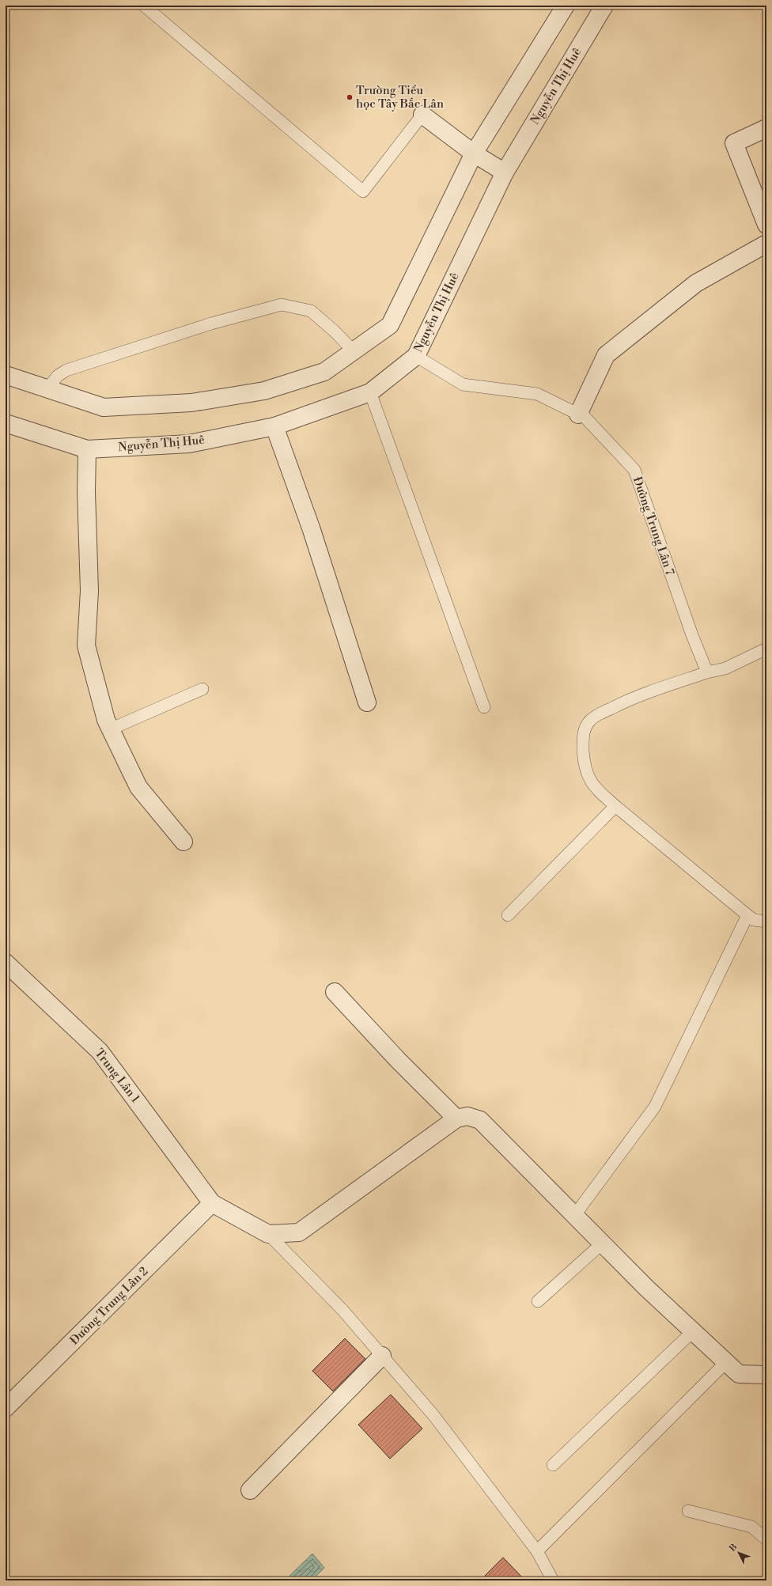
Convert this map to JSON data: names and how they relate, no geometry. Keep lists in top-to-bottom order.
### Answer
{
  "streets": {
    "street": ["Nguyễn Thị Huê", "Trung Lân 1", "Đường Trung Lân 2"],
    "lane": ["Đường Trung Lân 7"]
  },
  "crossings": [
    ["Nguyễn Thị Huê", "Đường Trung Lân 7"],
    ["Trung Lân 1", "Đường Trung Lân 2"]
  ],
  "places": ["Trường Tiểu học Tây Bắc Lân"],
  "north": "top left"
}
